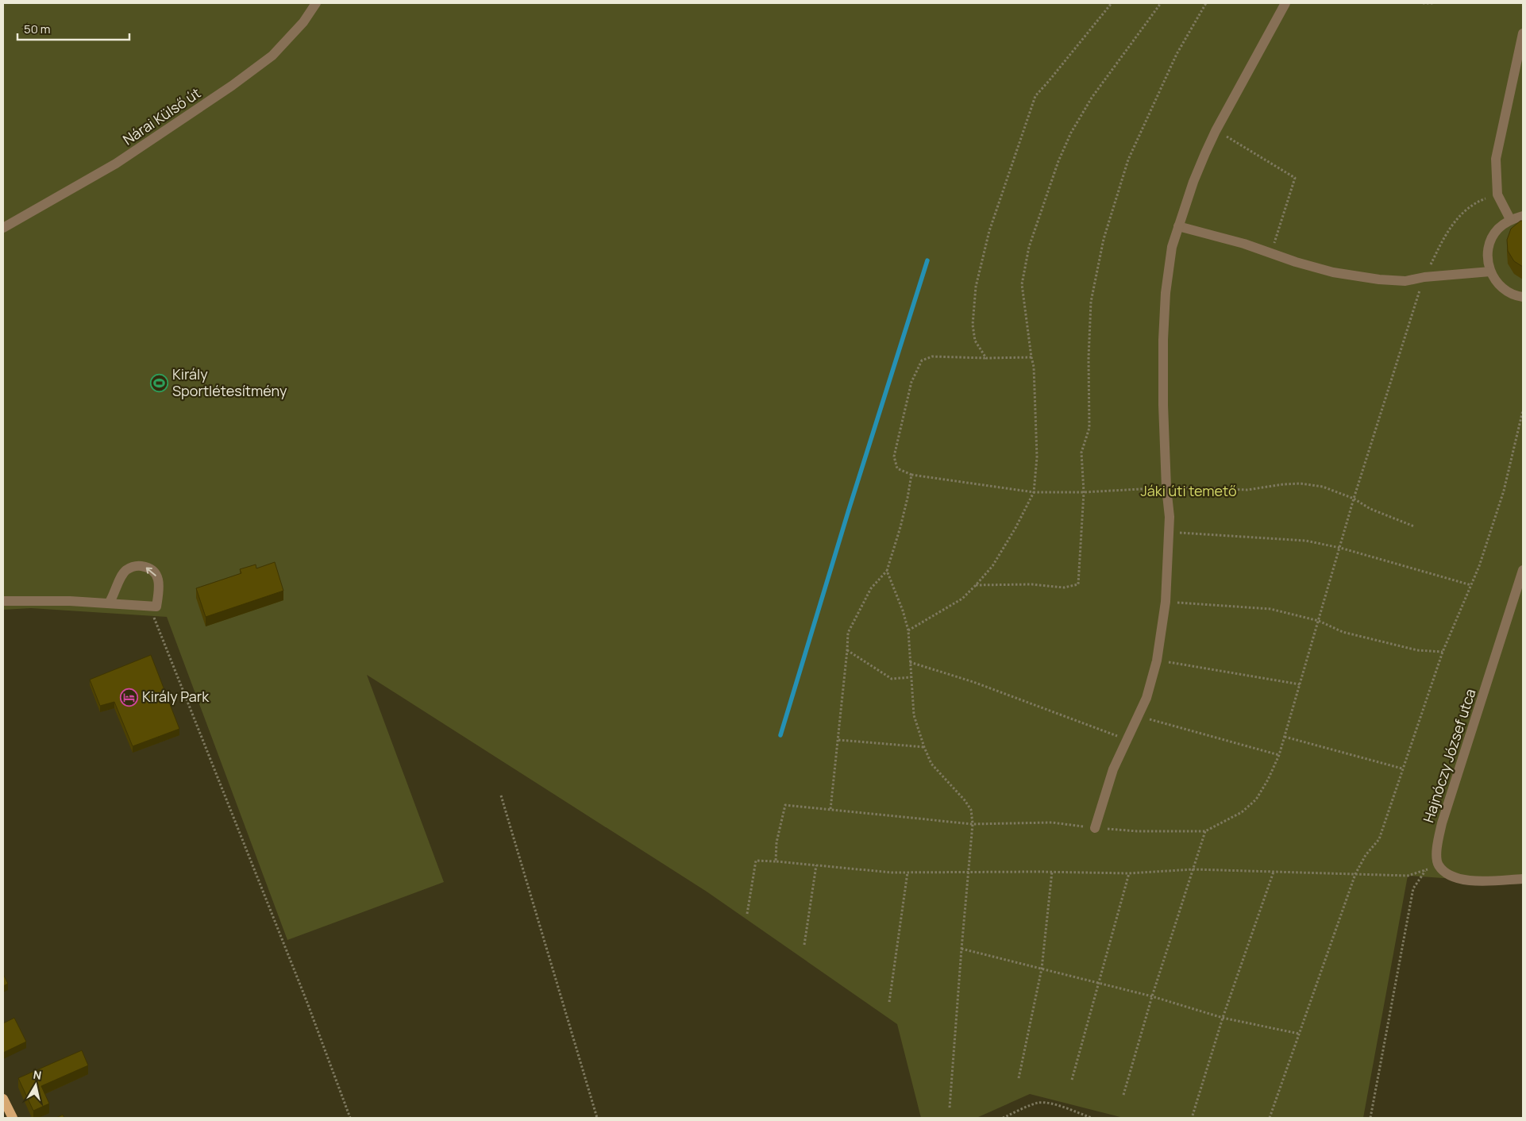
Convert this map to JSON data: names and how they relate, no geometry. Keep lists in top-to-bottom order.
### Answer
{
  "streets": {
    "street": ["Nárai Külső út", "Hajnóczy József utca"]
  },
  "parks": ["Jáki úti temető"],
  "places": {
    "sports": ["Király Sportlétesítmény"],
    "hotel": ["Király Park"]
  },
  "scale_bar": "50 m",
  "north": "top"
}
